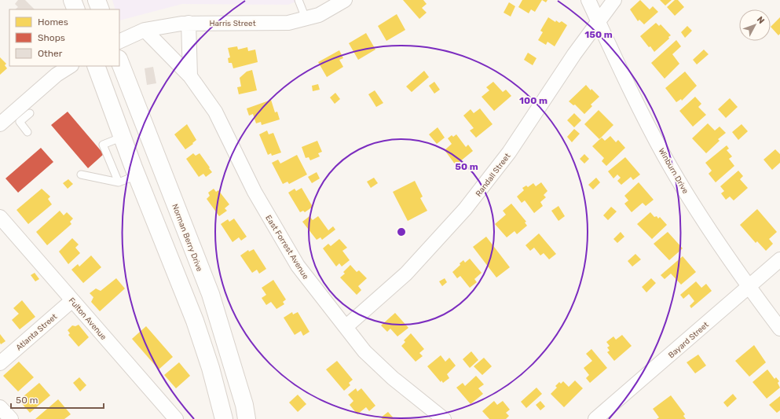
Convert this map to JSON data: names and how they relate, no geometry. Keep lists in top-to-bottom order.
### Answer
{
  "streets": {
    "main road": ["Norman Berry Drive"],
    "street": [
      "Harris Street",
      "Winburn Drive",
      "Randall Street",
      "East Forrest Avenue",
      "Fulton Avenue",
      "Atlanta Street",
      "Bayard Street"
    ]
  },
  "crossings": [
    ["Harris Street", "East Forrest Avenue"],
    ["Winburn Drive", "Randall Street"],
    ["Winburn Drive", "Bayard Street"],
    ["Randall Street", "East Forrest Avenue"],
    ["Fulton Avenue", "Atlanta Street"]
  ],
  "legend": ["Homes", "Shops", "Other"],
  "scale_bar": "50 m",
  "north": "top right",
  "rings": ["150 m", "100 m", "50 m"]
}
